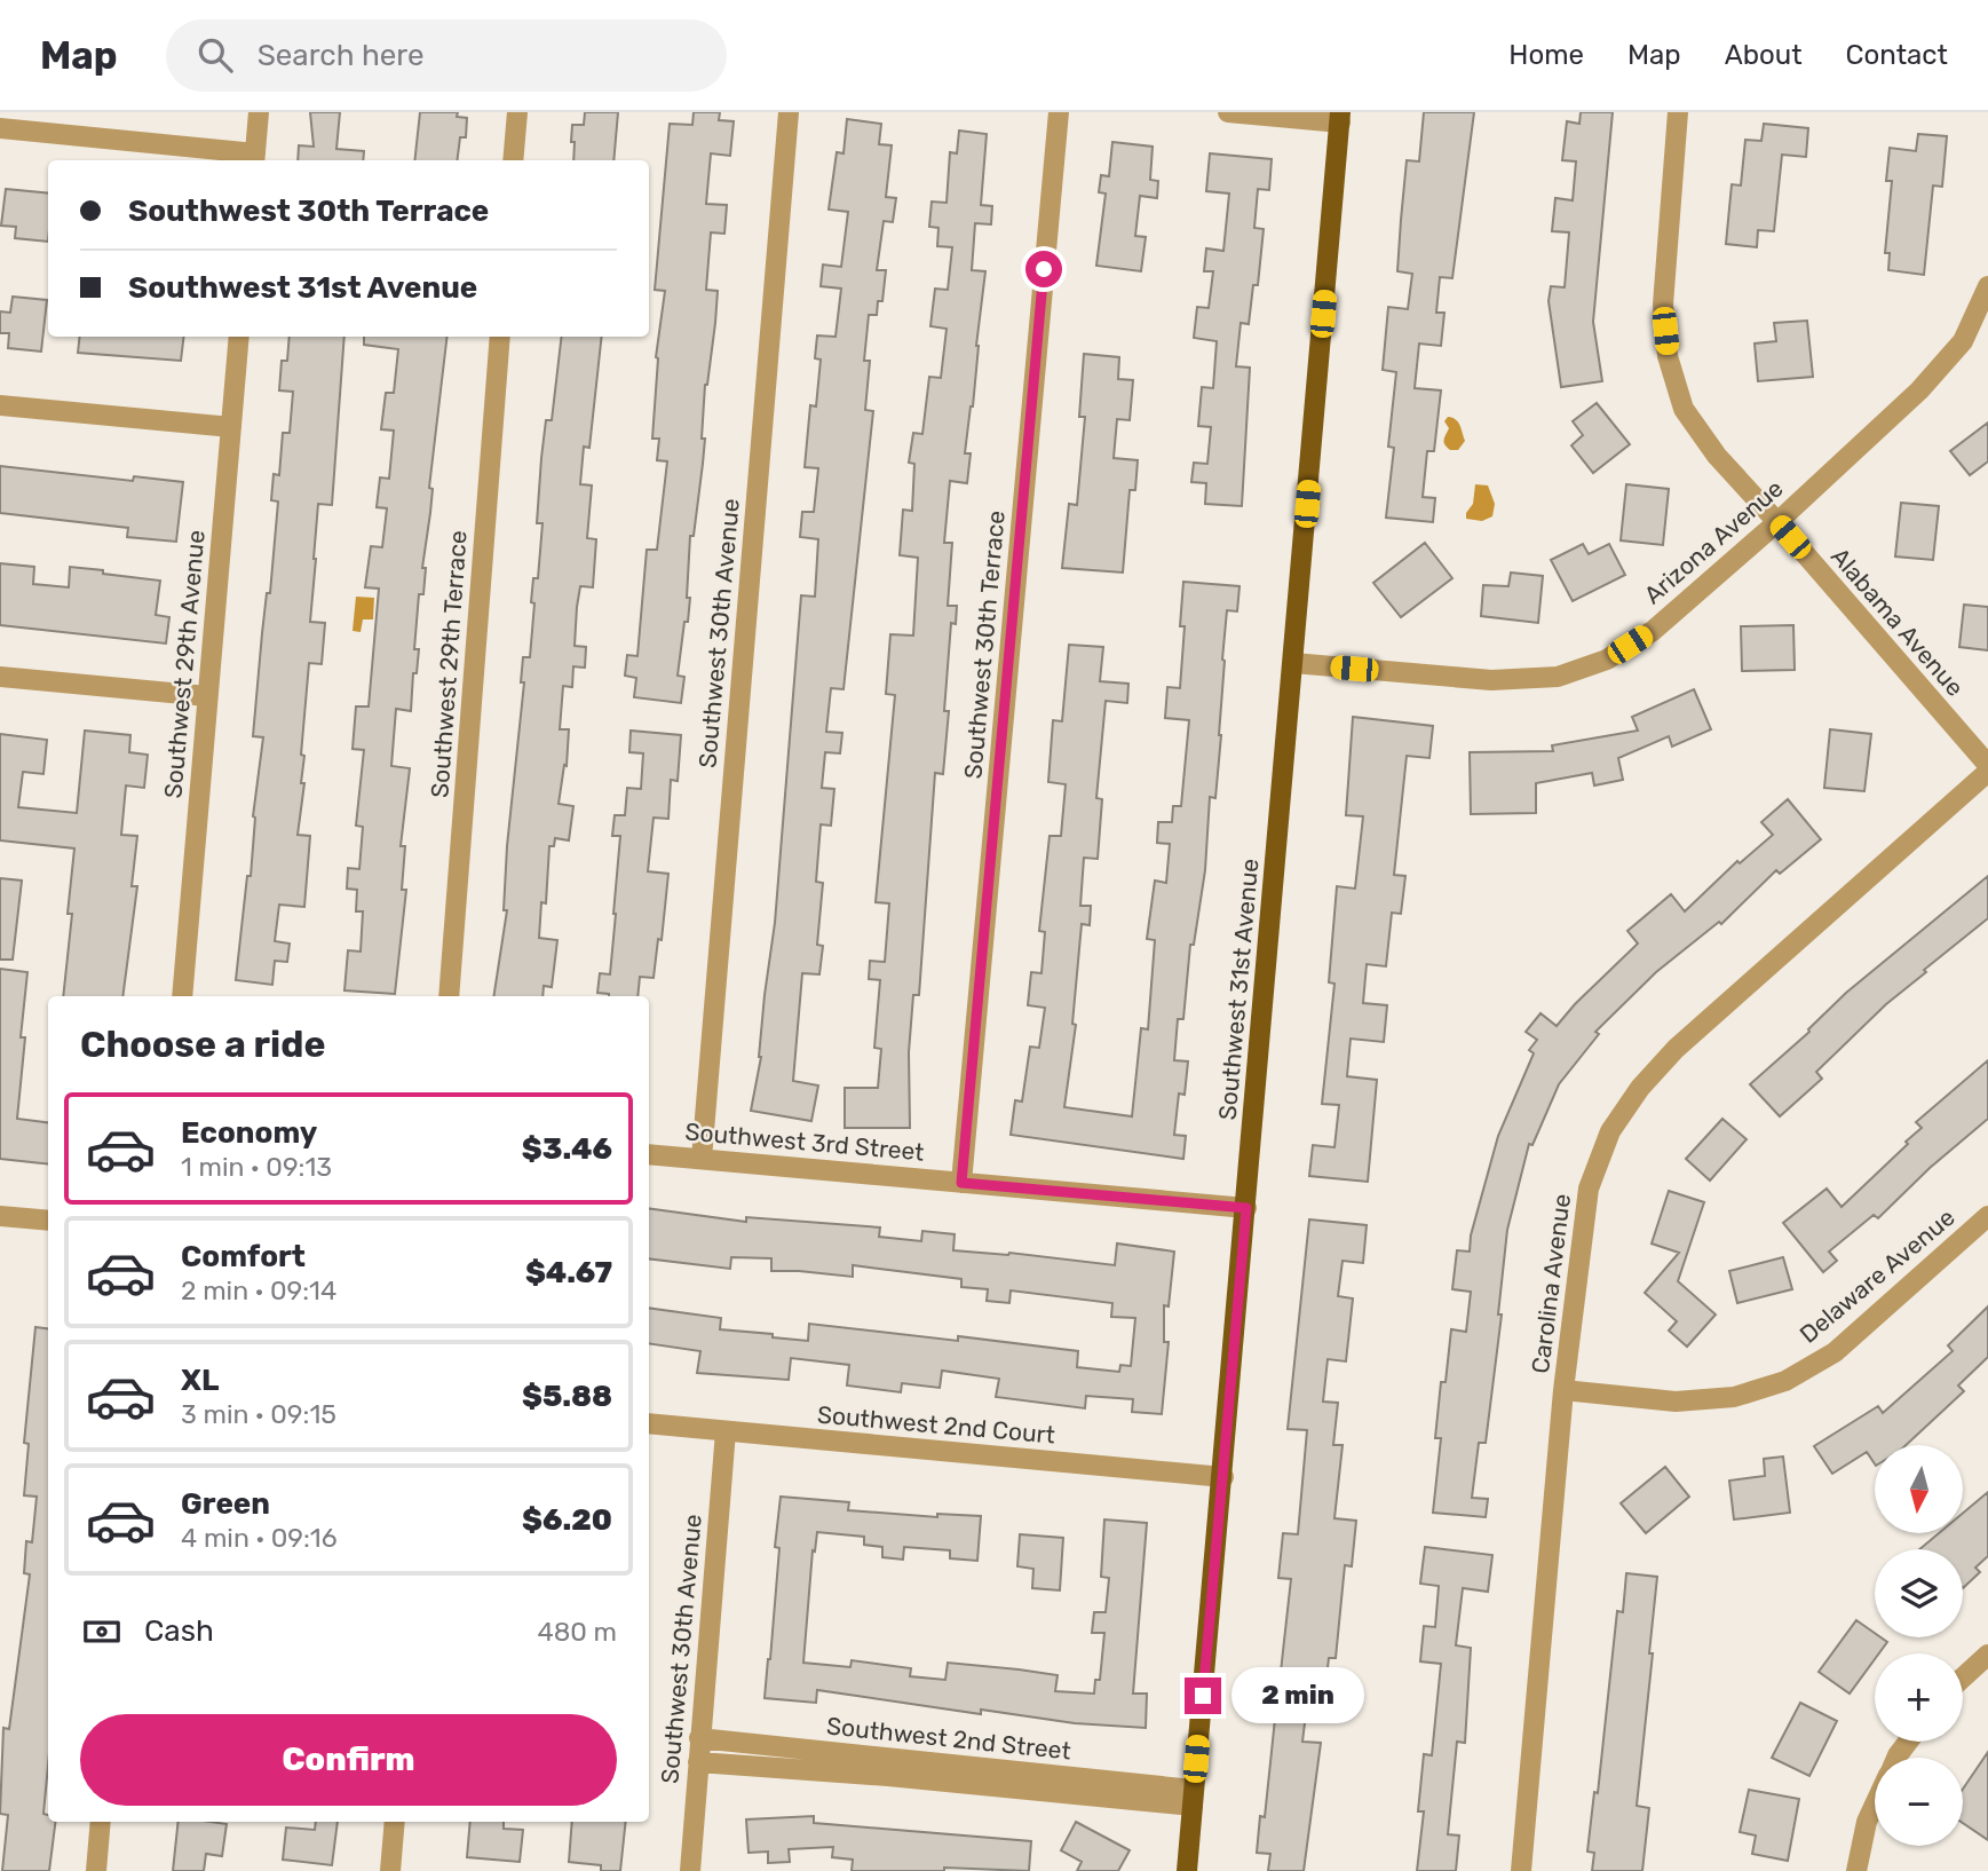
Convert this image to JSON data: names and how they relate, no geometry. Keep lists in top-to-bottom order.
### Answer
{
  "streets": {
    "main road": ["Southwest 31st Avenue"],
    "street": [
      "Arizona Avenue",
      "Alabama Avenue",
      "Southwest 30th Avenue",
      "Southwest 30th Terrace",
      "Southwest 29th Avenue",
      "Southwest 29th Terrace",
      "Southwest 3rd Street",
      "Delaware Avenue",
      "Carolina Avenue",
      "Southwest 2nd Court",
      "Southwest 2nd Street"
    ]
  },
  "crossings": [
    ["Arizona Avenue", "Alabama Avenue"],
    ["Arizona Avenue", "Southwest 31st Avenue"],
    ["Southwest 30th Avenue", "Southwest 3rd Street"],
    ["Southwest 30th Avenue", "Southwest 2nd Court"],
    ["Southwest 30th Avenue", "Southwest 2nd Street"],
    ["Southwest 30th Terrace", "Southwest 3rd Street"],
    ["Southwest 31st Avenue", "Southwest 3rd Street"],
    ["Southwest 31st Avenue", "Southwest 2nd Court"],
    ["Southwest 31st Avenue", "Southwest 2nd Street"],
    ["Delaware Avenue", "Carolina Avenue"]
  ],
  "north": "bottom",
  "page": {
    "header": "Map",
    "search": "Search here",
    "nav": [
      "Home",
      "Map",
      "About",
      "Contact"
    ],
    "banner": ["Southwest 30th Terrace", "Southwest 31st Avenue"],
    "heading": "Choose a ride",
    "list": [
      {
        "name": "Economy",
        "note": "1 min · 09:13",
        "value": "$3.46"
      },
      {
        "name": "Comfort",
        "note": "2 min · 09:14",
        "value": "$4.67"
      },
      {
        "name": "XL",
        "note": "3 min · 09:15",
        "value": "$5.88"
      },
      {
        "name": "Green",
        "note": "4 min · 09:16",
        "value": "$6.20"
      }
    ],
    "map_buttons": ["+", "−"],
    "pay": ["Cash", "480 m"],
    "bubble": "2 min",
    "buttons": "Confirm"
  }
}
